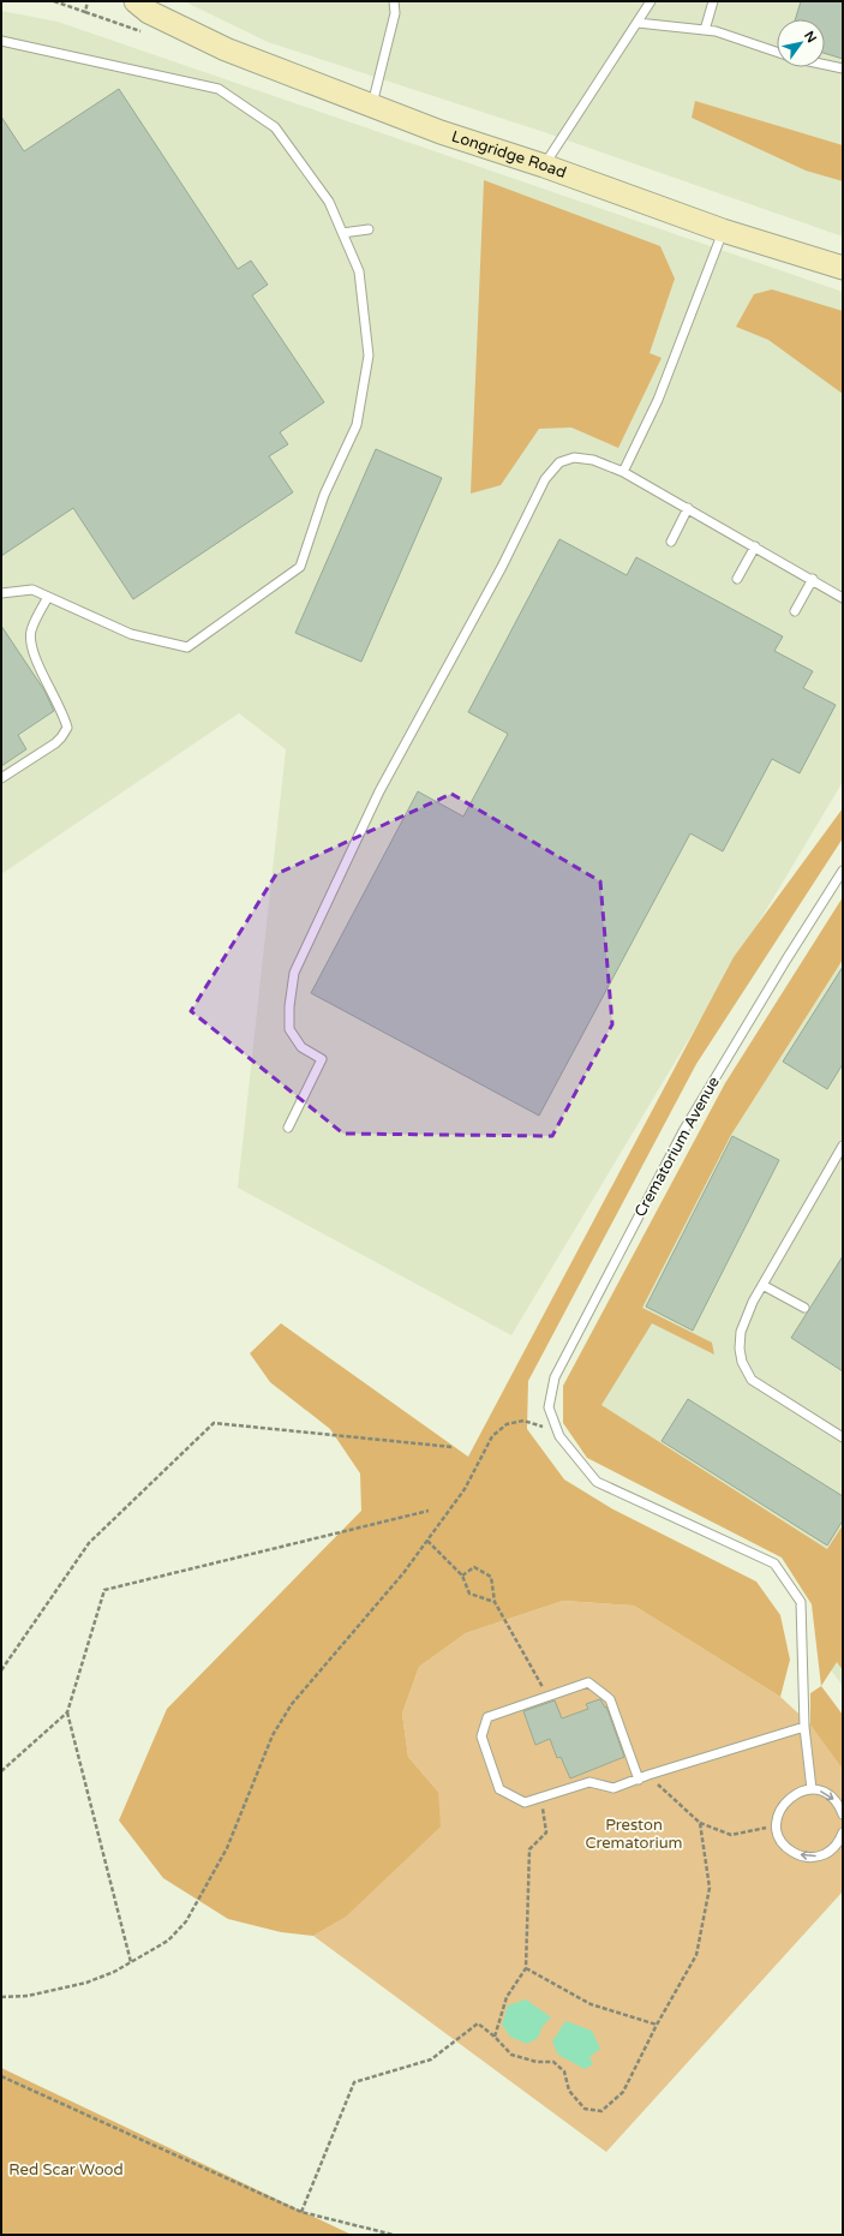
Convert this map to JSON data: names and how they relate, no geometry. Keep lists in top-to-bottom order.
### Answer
{
  "streets": {
    "main road": ["Longridge Road"],
    "lane": ["Crematorium Avenue"]
  },
  "parks": ["Preston Crematorium", "Red Scar Wood"],
  "north": "top right"
}
